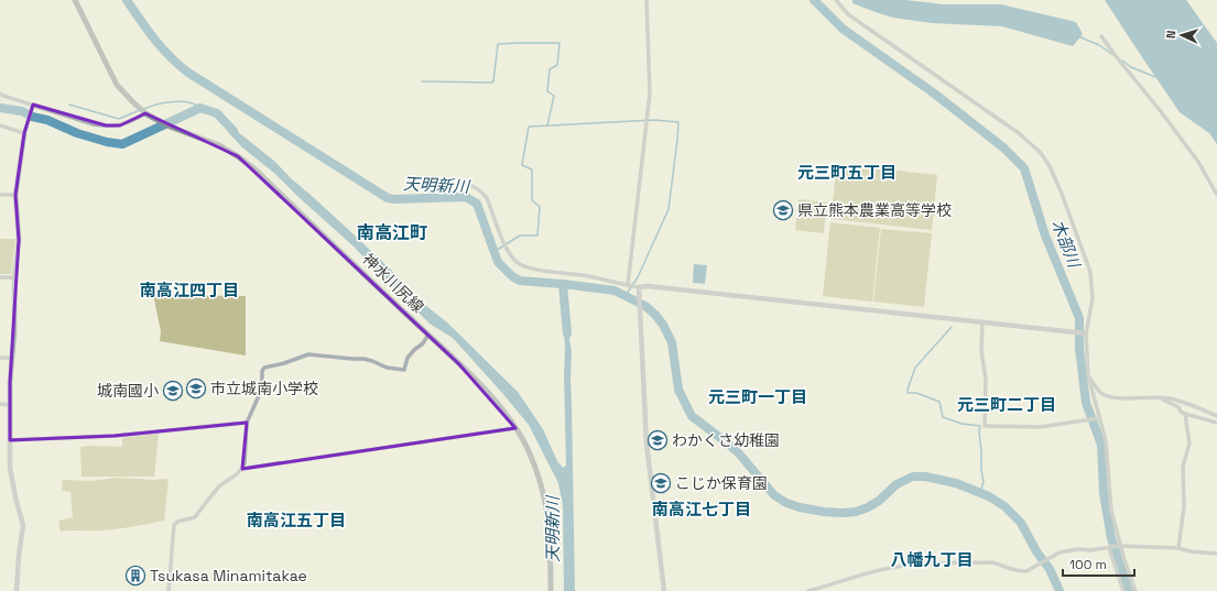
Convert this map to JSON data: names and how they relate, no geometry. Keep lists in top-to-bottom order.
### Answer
{
  "streets": {
    "main road": ["神水川尻線"]
  },
  "districts": [
    "元三町五丁目",
    "南高江町",
    "南高江四丁目",
    "元三町一丁目",
    "元三町二丁目",
    "南高江七丁目",
    "南高江五丁目",
    "八幡九丁目"
  ],
  "water": ["天明新川", "木部川"],
  "places": {
    "school or university": [
      "県立熊本農業高等学校",
      "市立城南小学校",
      "城南國小",
      "わかくさ幼稚園",
      "こじか保育園"
    ],
    "building": ["Tsukasa Minamitakae"]
  },
  "scale_bar": "100 m",
  "north": "left"
}
